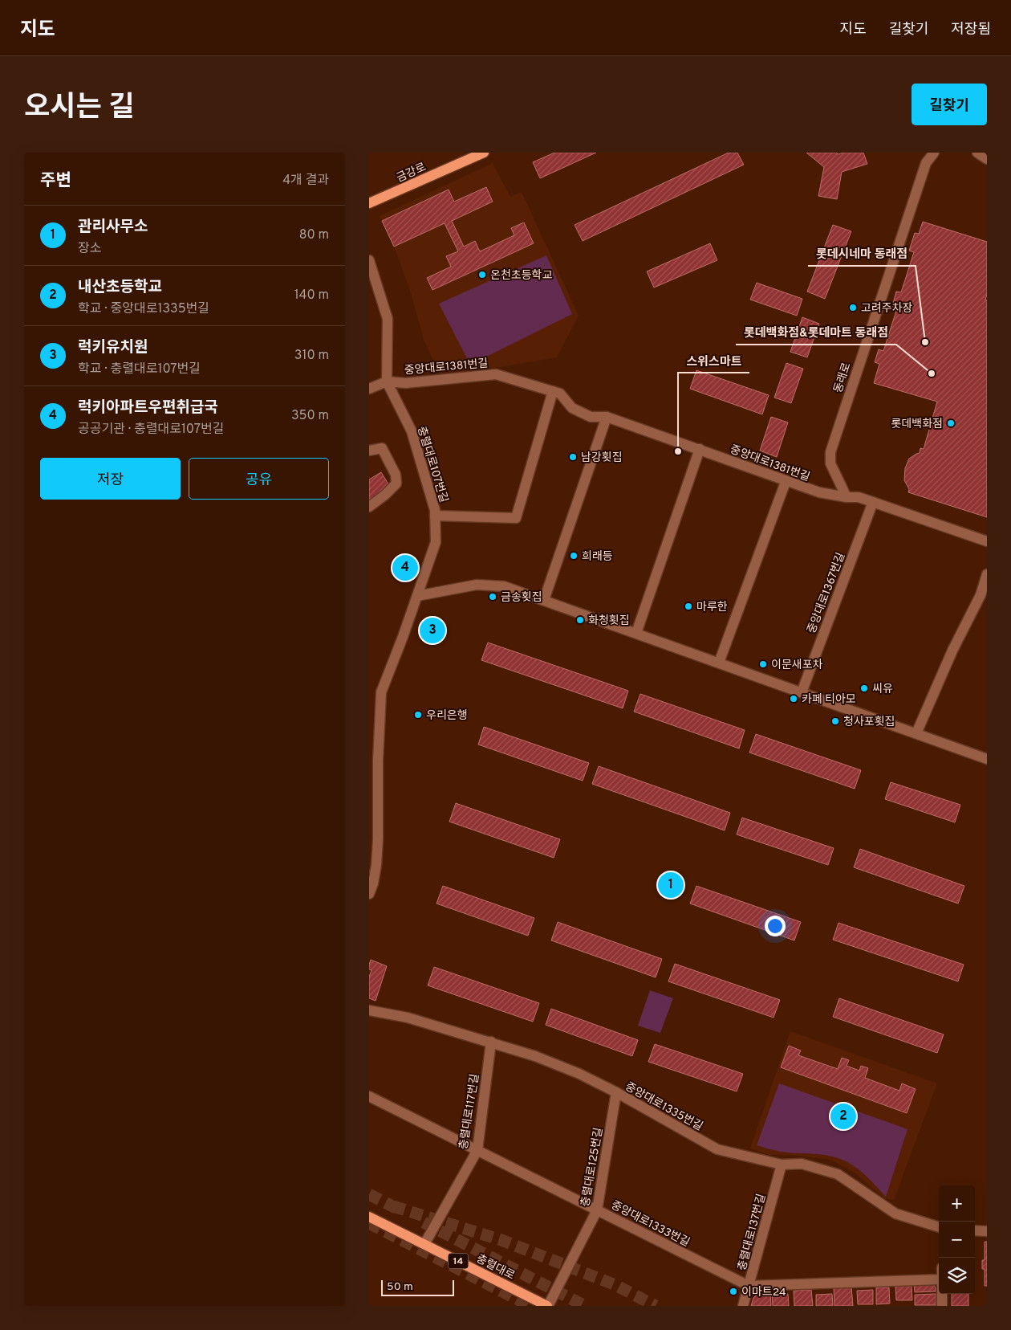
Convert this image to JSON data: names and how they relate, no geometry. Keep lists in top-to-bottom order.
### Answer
{
  "streets": {
    "main road": ["금강로", "14", "충렬대로"],
    "street": [
      "중앙대로1381번길",
      "동래로",
      "충렬대로107번길",
      "중앙대로1367번길",
      "중앙대로1335번길",
      "충렬대로117번길",
      "충렬대로125번길",
      "중앙대로1333번길",
      "충렬대로137번길"
    ]
  },
  "crossings": [
    ["중앙대로1381번길", "동래로"],
    ["중앙대로1381번길", "충렬대로107번길"],
    ["중앙대로1381번길", "중앙대로1367번길"],
    ["중앙대로1335번길", "충렬대로117번길"],
    ["중앙대로1335번길", "충렬대로125번길"],
    ["중앙대로1335번길", "충렬대로137번길"],
    ["충렬대로117번길", "중앙대로1333번길"],
    ["충렬대로117번길", "충렬대로"],
    ["충렬대로125번길", "중앙대로1333번길"],
    ["충렬대로125번길", "충렬대로"],
    ["중앙대로1333번길", "충렬대로137번길"]
  ],
  "places": [
    "온천초등학교",
    "고려주차장",
    "롯데시네마 동래점",
    "롯데백화점&롯데마트 동래점",
    "롯데백화점",
    "스위스마트",
    "남강횟집",
    "희래등",
    "금송횟집",
    "마루한",
    "화청횟집",
    "이문새포차",
    "씨유",
    "카페 티아모",
    "우리은행",
    "청사포횟집",
    "이마트24"
  ],
  "scale_bar": "50 m",
  "page": {
    "header": "지도",
    "nav": ["지도", "길찾기", "저장됨"],
    "title": "오시는 길",
    "buttons": [
      "길찾기",
      ["저장", "공유"]
    ],
    "heading": ["주변", "4개 결과"],
    "list": [
      {
        "mark": "1",
        "name": "관리사무소",
        "note": "장소",
        "value": "80 m"
      },
      {
        "mark": "2",
        "name": "내산초등학교",
        "note": "학교 · 중앙대로1335번길",
        "value": "140 m"
      },
      {
        "mark": "3",
        "name": "럭키유치원",
        "note": "학교 · 충렬대로107번길",
        "value": "310 m"
      },
      {
        "mark": "4",
        "name": "럭키아파트우편취급국",
        "note": "공공기관 · 충렬대로107번길",
        "value": "350 m"
      }
    ],
    "pins": [
      "4",
      "3",
      "1",
      "2"
    ],
    "map_buttons": ["+", "−"],
    "scale": "50 m"
  }
}
